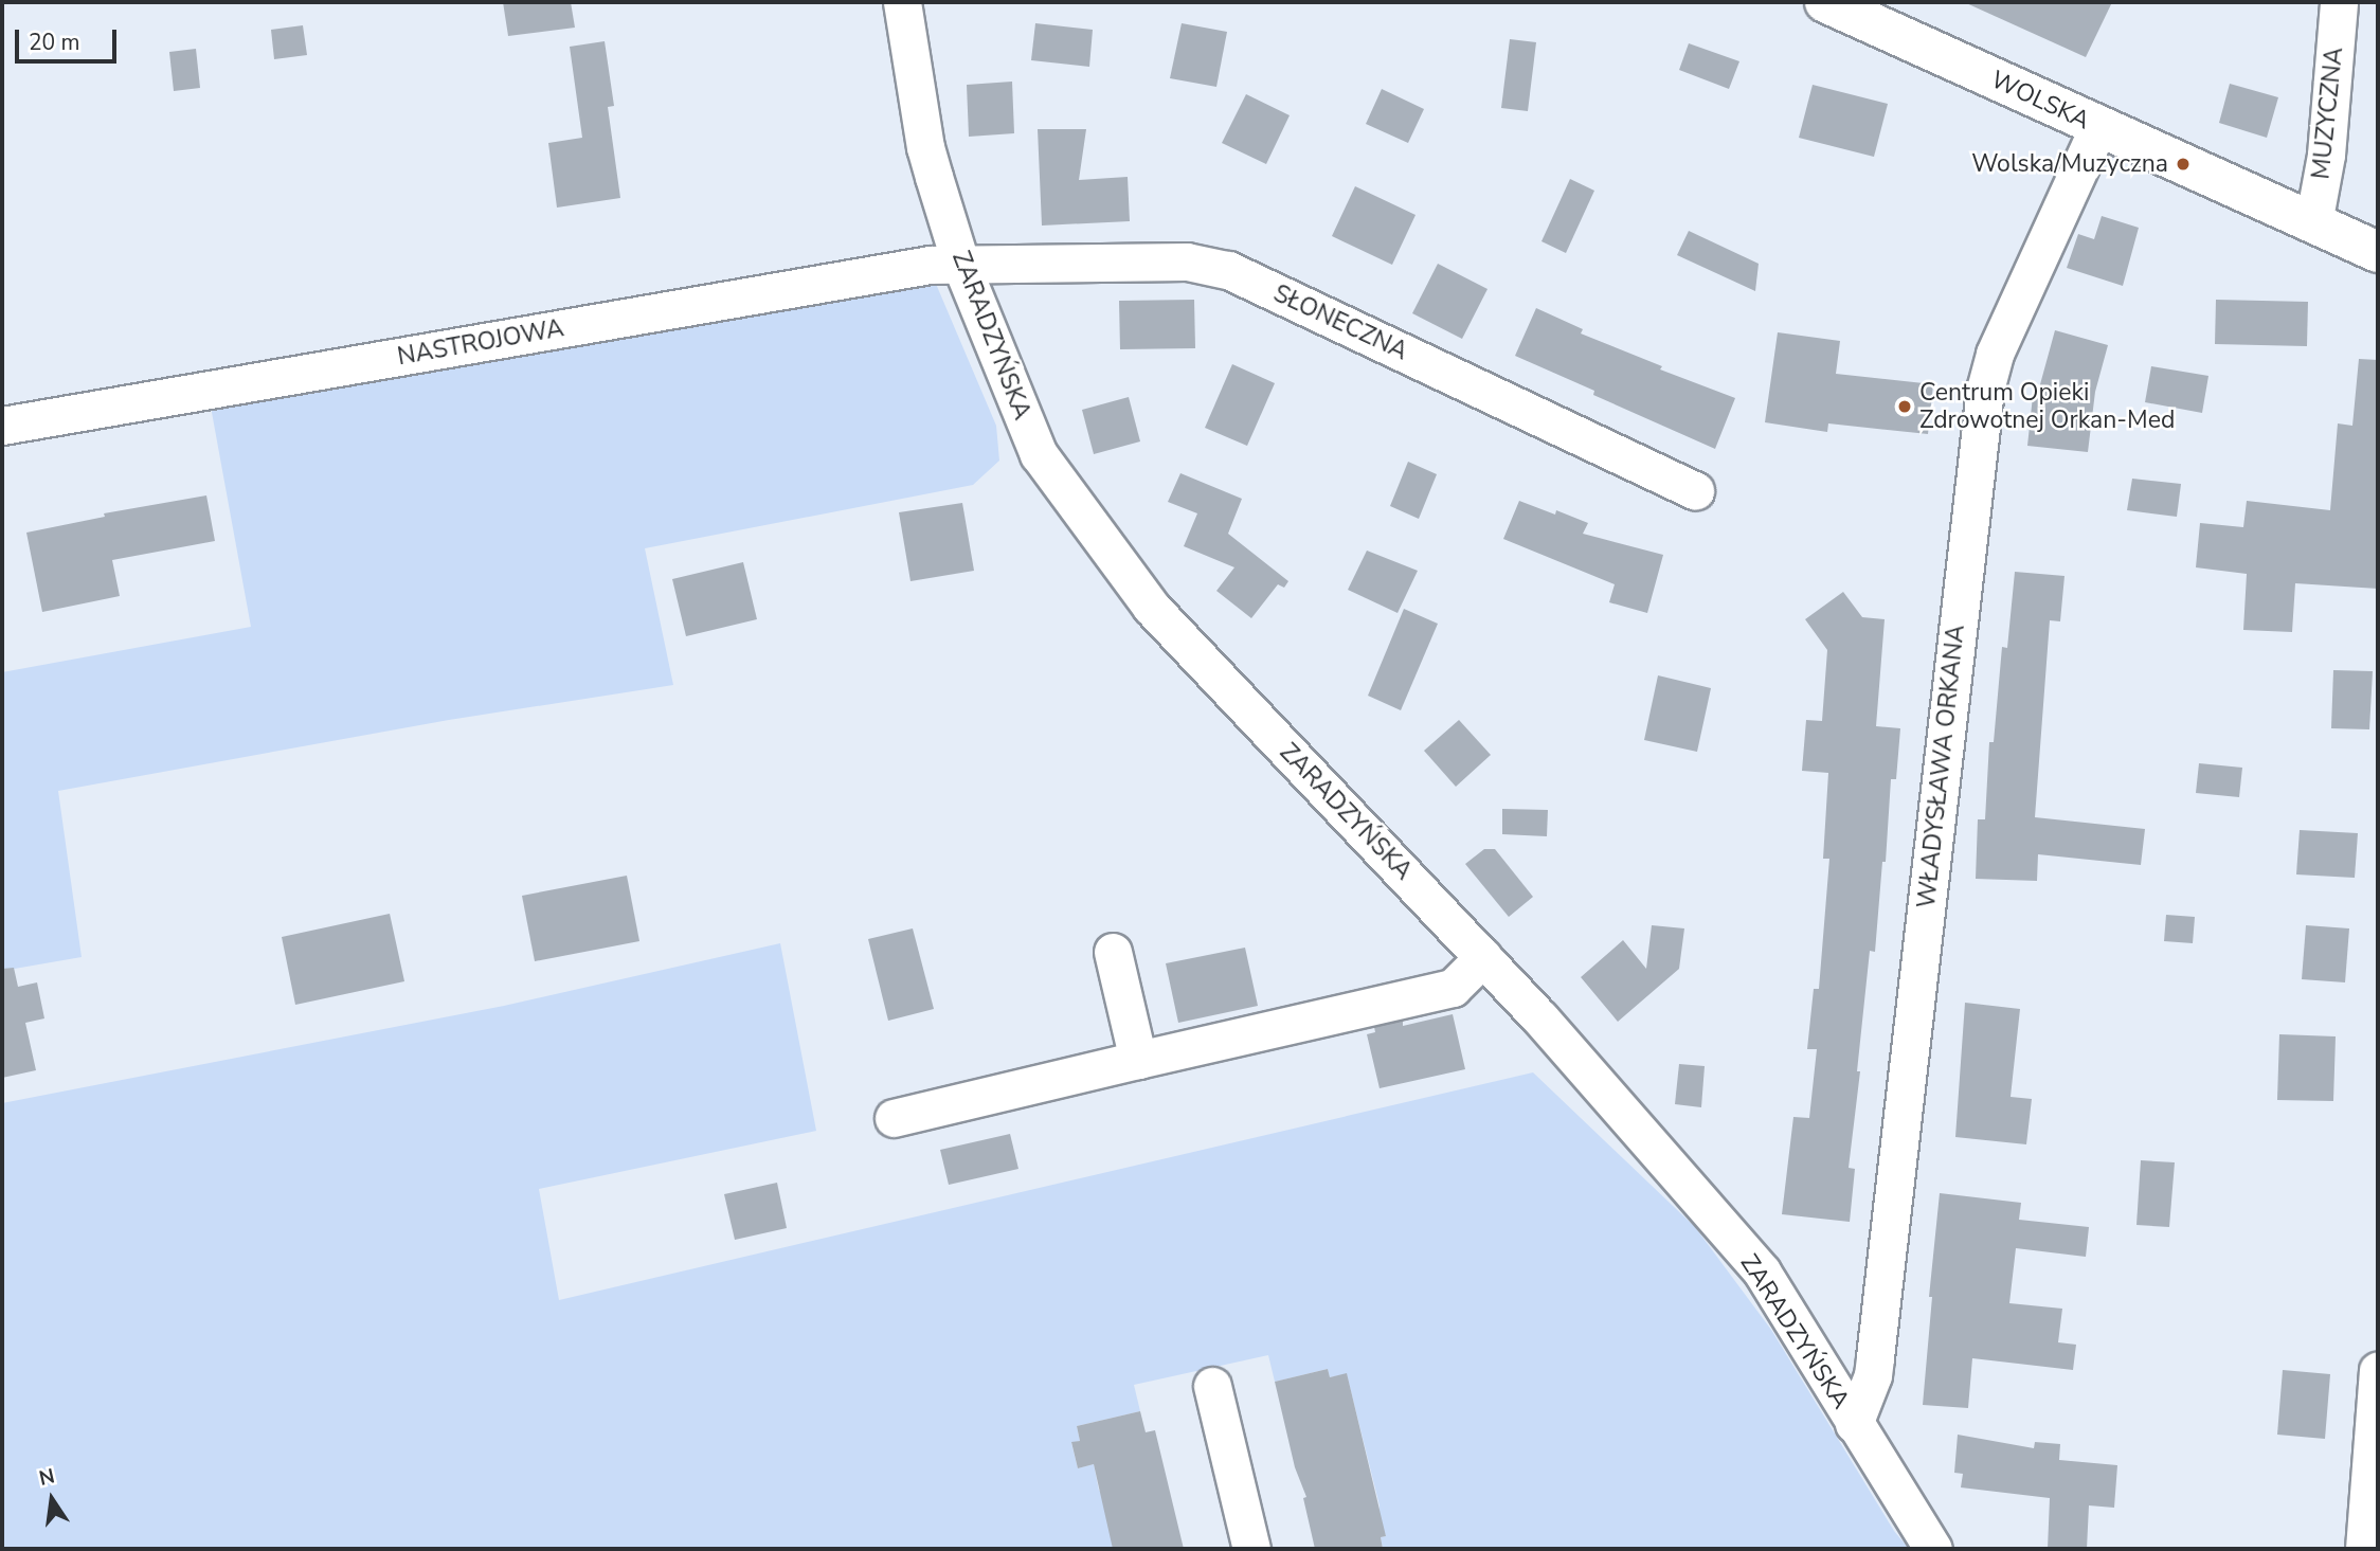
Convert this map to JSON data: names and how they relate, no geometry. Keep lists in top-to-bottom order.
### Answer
{
  "streets": {
    "street": [
      "WOLSKA",
      "MUZYCZNA",
      "SŁONECZNA",
      "ZARADZYŃSKA",
      "NASTROJOWA",
      "WŁADYSŁAWA ORKANA"
    ]
  },
  "crossings": [
    ["WOLSKA", "MUZYCZNA"],
    ["WOLSKA", "WŁADYSŁAWA ORKANA"],
    ["SŁONECZNA", "ZARADZYŃSKA"],
    ["SŁONECZNA", "NASTROJOWA"],
    ["ZARADZYŃSKA", "NASTROJOWA"],
    ["ZARADZYŃSKA", "WŁADYSŁAWA ORKANA"]
  ],
  "places": ["Wolska/Muzyczna", "Centrum Opieki Zdrowotnej Orkan-Med"],
  "scale_bar": "20 m",
  "north": "top"
}
